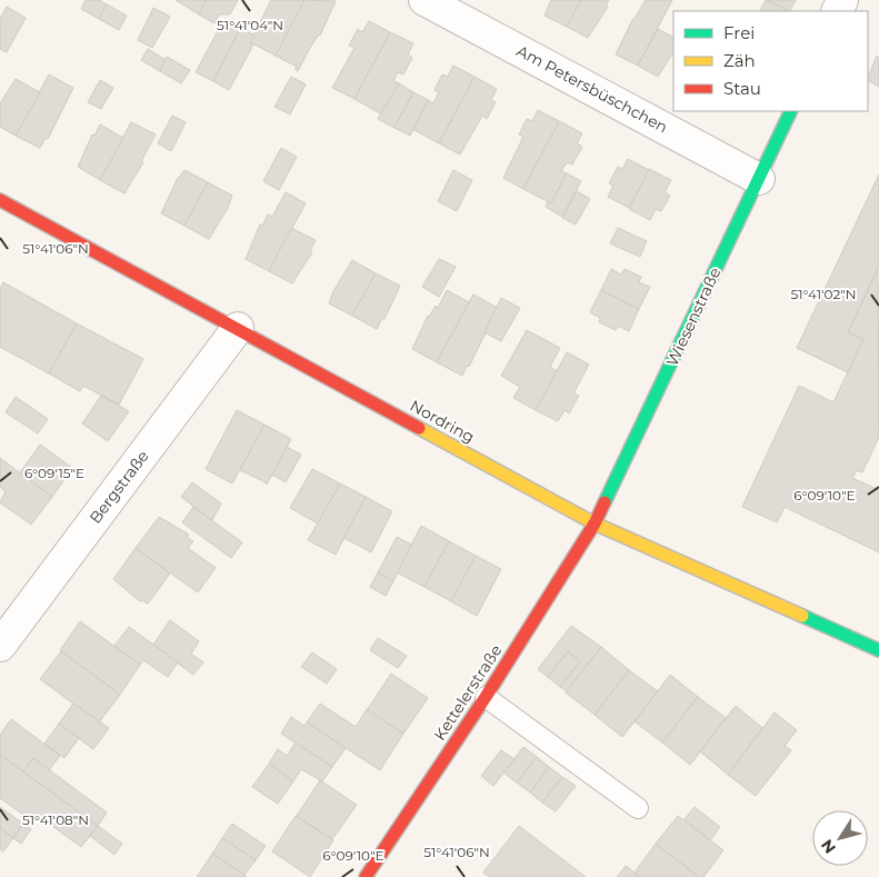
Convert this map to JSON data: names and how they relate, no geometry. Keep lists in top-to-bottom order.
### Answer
{
  "streets": {
    "street": [
      "Am Petersbüschchen",
      "Wiesenstraße",
      "Nordring",
      "Bergstraße",
      "Kettelerstraße"
    ]
  },
  "crossings": [
    ["Am Petersbüschchen", "Wiesenstraße"],
    ["Wiesenstraße", "Nordring"],
    ["Wiesenstraße", "Kettelerstraße"],
    ["Nordring", "Bergstraße"],
    ["Nordring", "Kettelerstraße"]
  ],
  "legend": ["Frei", "Zäh", "Stau"],
  "north": "bottom left",
  "coordinates": [
    "51°41'04\"N",
    "51°41'06\"N",
    "51°41'02\"N",
    "6°09'15\"E",
    "6°09'10\"E",
    "51°41'08\"N"
  ]
}
